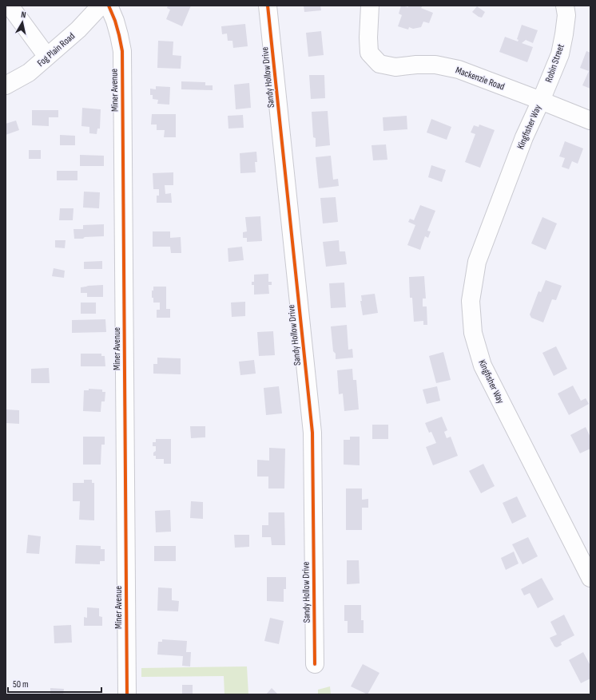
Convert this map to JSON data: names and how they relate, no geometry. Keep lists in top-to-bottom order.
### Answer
{
  "streets": {
    "street": [
      "Fog Plain Road",
      "Robin Street",
      "Sandy Hollow Drive",
      "Mackenzie Road",
      "Miner Avenue",
      "Kingfisher Way"
    ]
  },
  "crossings": [
    ["Robin Street", "Mackenzie Road"],
    ["Robin Street", "Kingfisher Way"],
    ["Mackenzie Road", "Kingfisher Way"]
  ],
  "scale_bar": "50 m",
  "north": "top"
}
